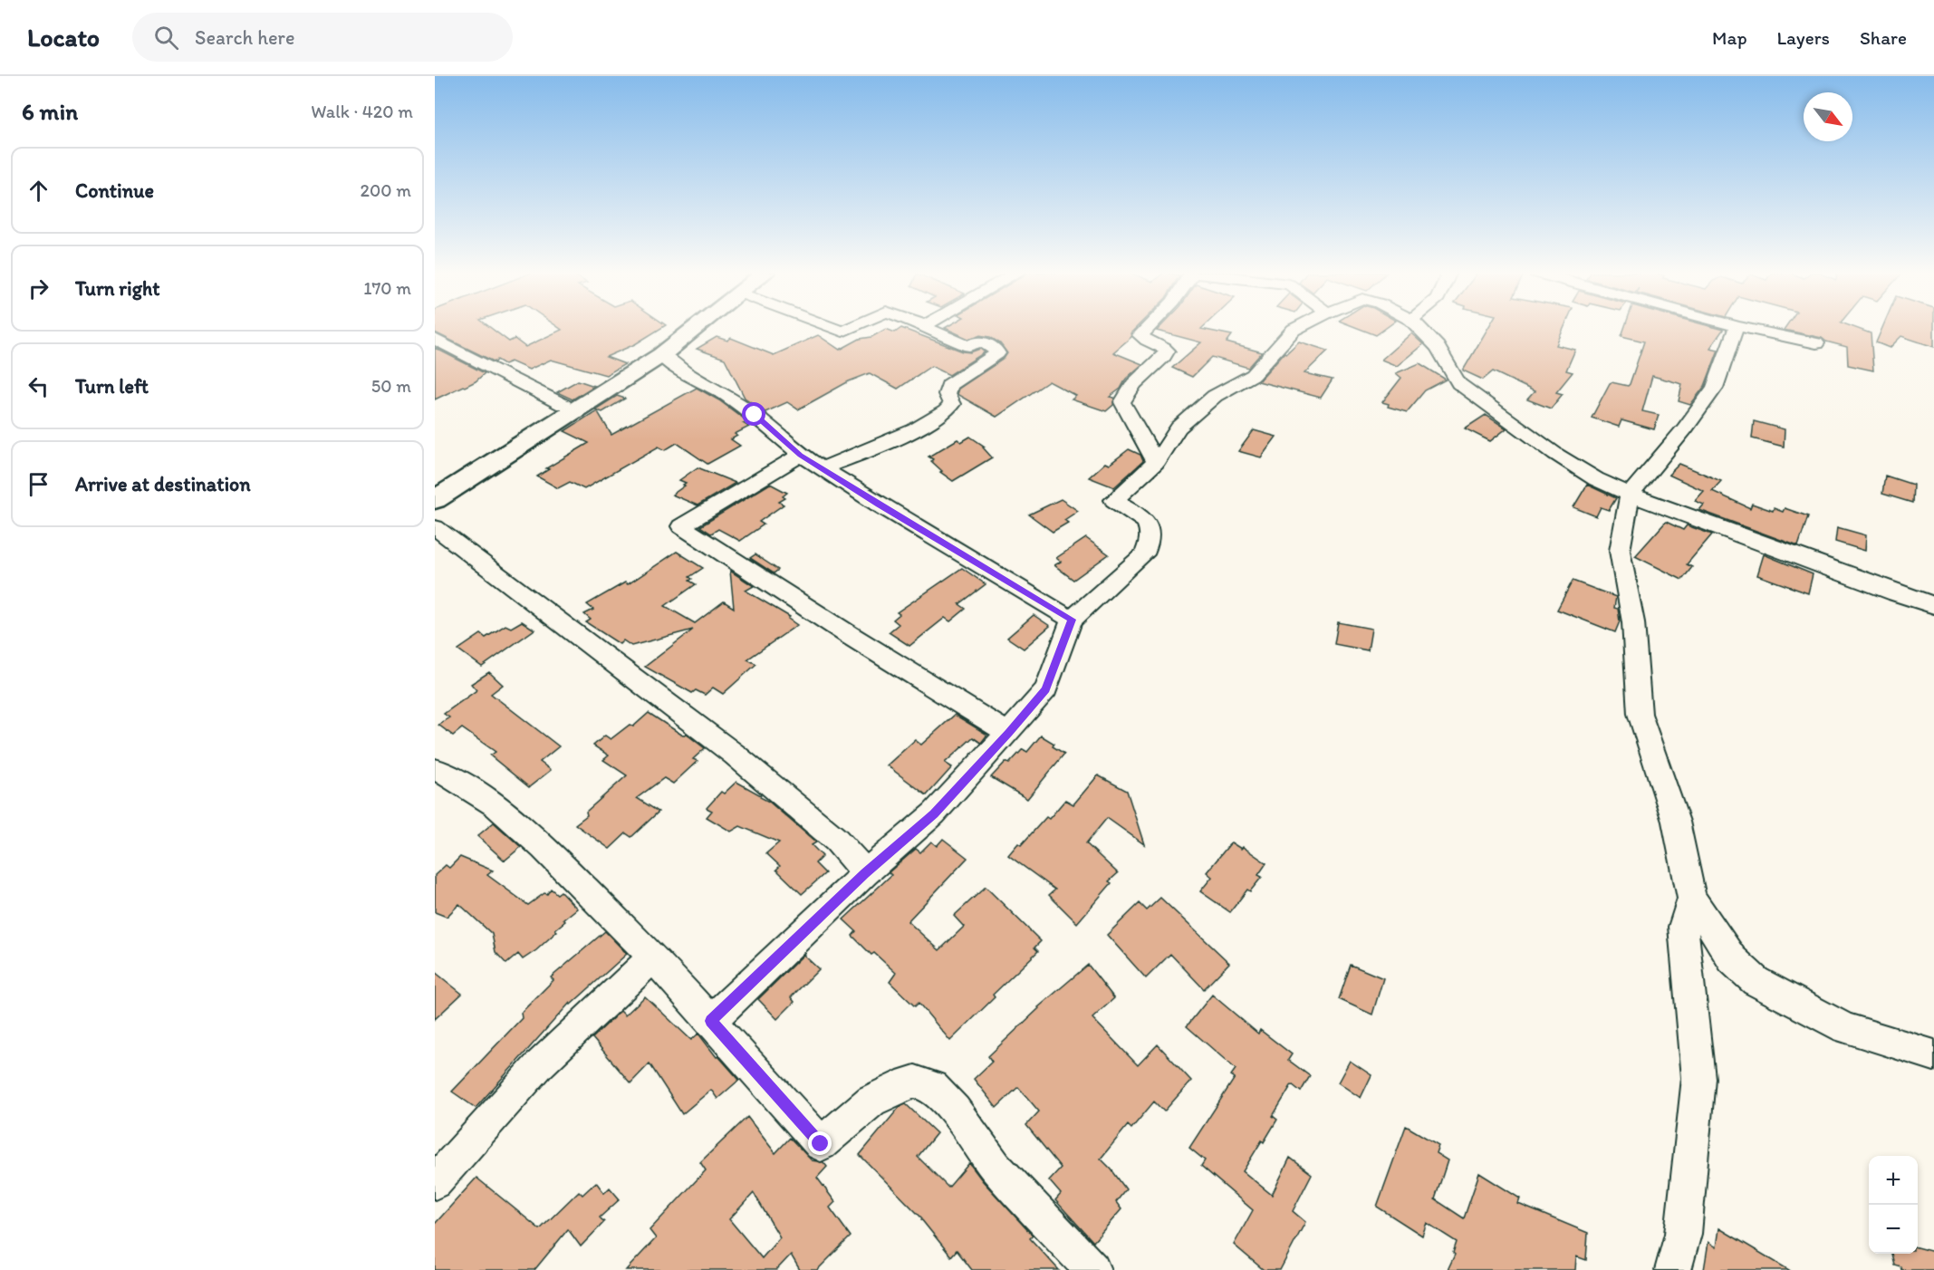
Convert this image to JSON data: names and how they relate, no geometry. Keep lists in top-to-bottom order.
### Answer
{
  "north": "bottom right",
  "page": {
    "header": "Locato",
    "search": "Search here",
    "nav": ["Map", "Layers", "Share"],
    "heading": ["6 min", "Walk · 420 m"],
    "list": [
      ["Continue", "200 m"],
      ["Turn right", "170 m"],
      ["Turn left", "50 m"],
      "Arrive at destination"
    ],
    "map_buttons": ["+", "−"]
  }
}
